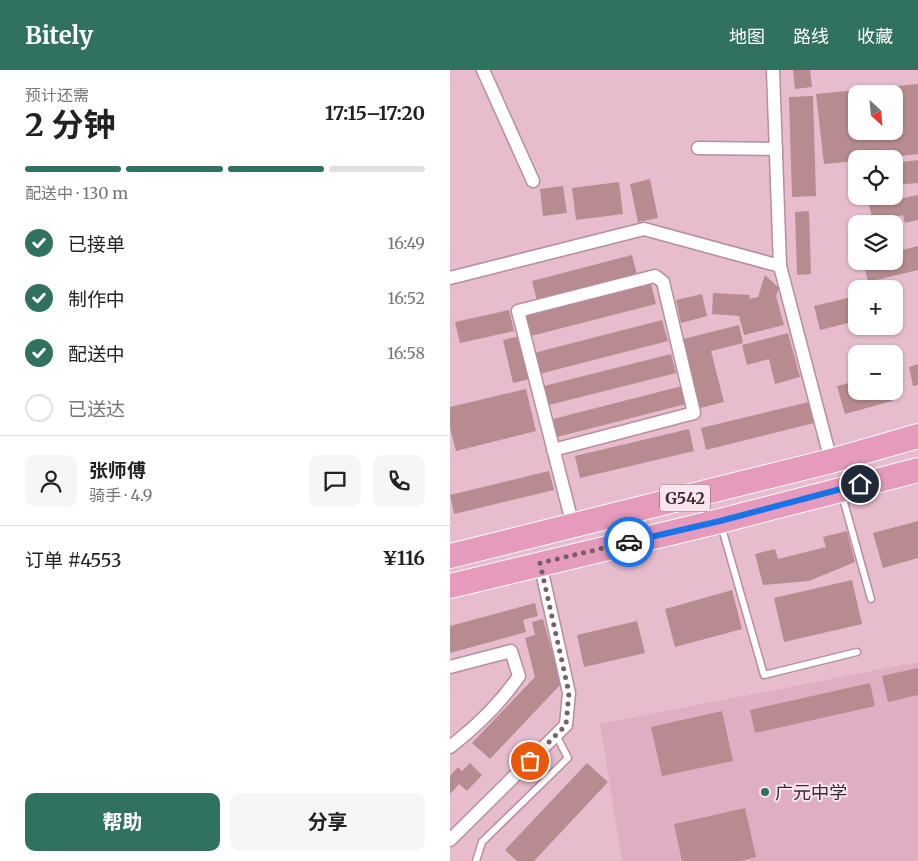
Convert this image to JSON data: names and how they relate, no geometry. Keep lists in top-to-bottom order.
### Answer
{
  "streets": {
    "highway": ["G542"]
  },
  "places": ["广元中学"],
  "north": "bottom right",
  "page": {
    "header": "Bitely",
    "nav": ["地图", "路线", "收藏"],
    "heading": ["2 分钟", "预计还需", "17:15–17:20"],
    "panel": [
      "张师傅",
      "骑手 · 4.9",
      "订单 #4553",
      "¥116"
    ],
    "map_buttons": ["+", "−"],
    "bar": "配送中 · 130 m",
    "list": [
      ["已接单", "16:49"],
      ["制作中", "16:52"],
      ["配送中", "16:58"],
      "已送达"
    ],
    "buttons": ["帮助", "分享"]
  }
}
